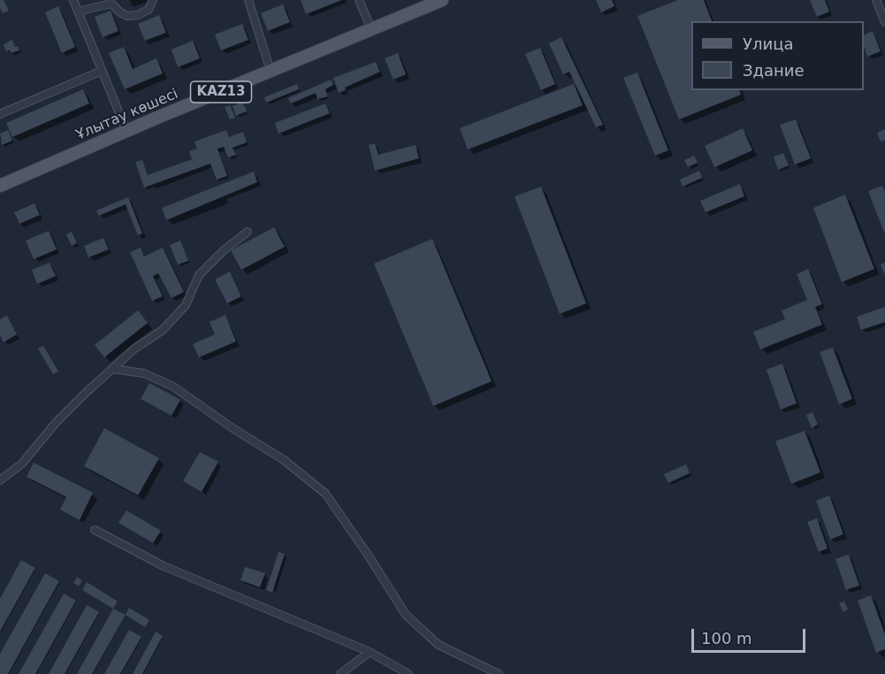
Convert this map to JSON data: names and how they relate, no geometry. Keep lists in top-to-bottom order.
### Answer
{
  "streets": {
    "main road": ["KAZ13", "Ұлытау көшесі"]
  },
  "legend": ["Улица", "Здание"],
  "scale_bar": "100 m"
}
